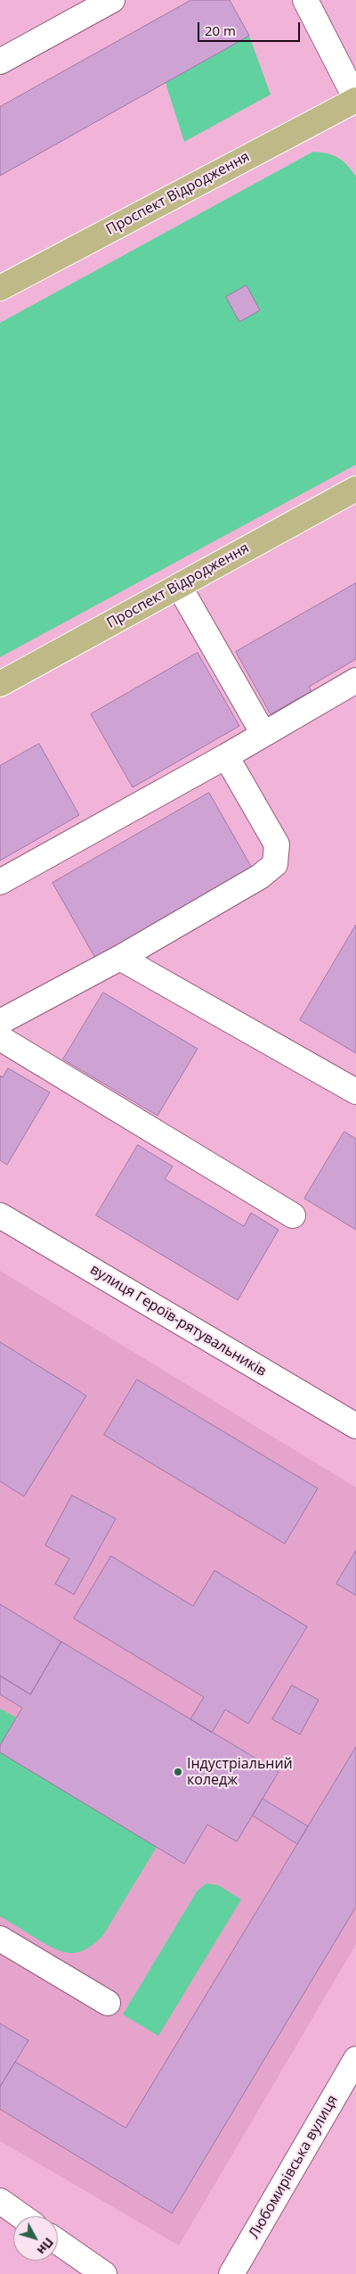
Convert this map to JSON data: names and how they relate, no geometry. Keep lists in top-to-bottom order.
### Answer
{
  "streets": {
    "main road": ["Проспект Відродження"],
    "street": ["вулиця Героїв-рятувальників", "Любомирівська вулиця"]
  },
  "places": ["Індустріальний коледж"],
  "scale_bar": "20 m",
  "north": "bottom right"
}
